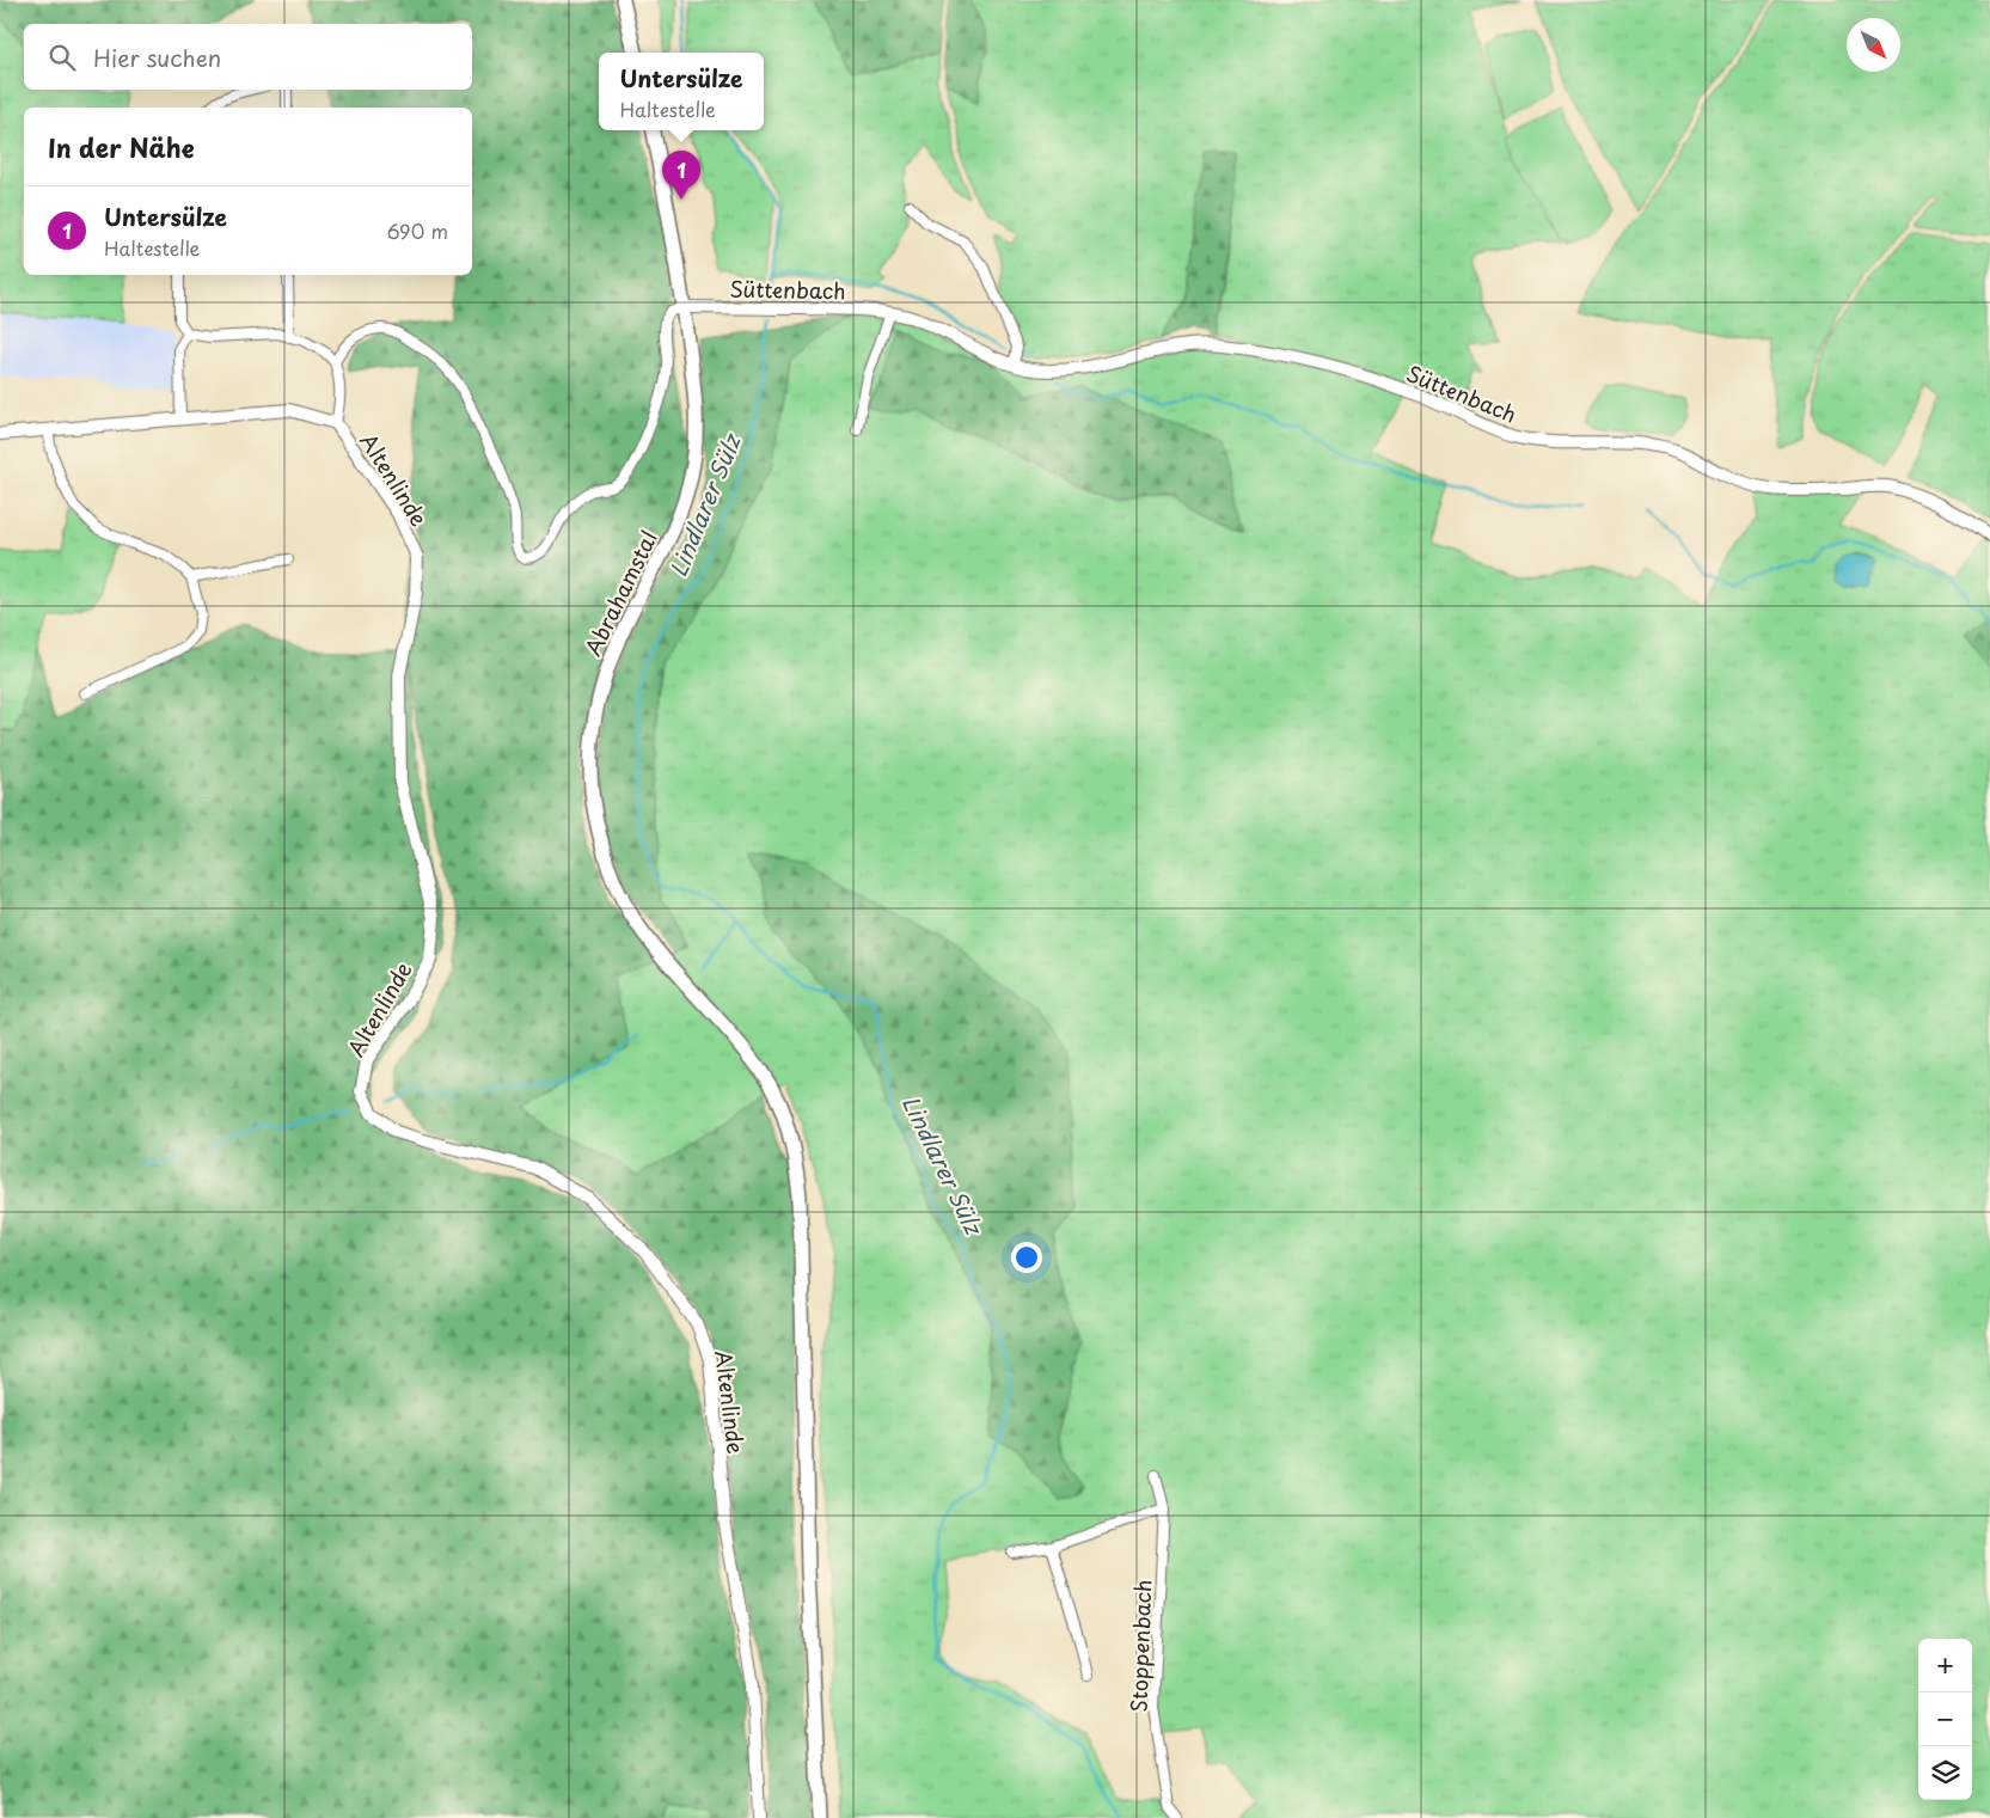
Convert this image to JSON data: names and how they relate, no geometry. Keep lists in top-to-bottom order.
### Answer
{
  "streets": {
    "main road": ["Abrahamstal"],
    "street": ["Süttenbach", "Altenlinde", "Stoppenbach"]
  },
  "crossings": [
    ["Süttenbach", "Abrahamstal"]
  ],
  "water": ["Lindlarer Sülz"],
  "north": "bottom right",
  "page": {
    "search": "Hier suchen",
    "popup": ["Untersülze", "Haltestelle"],
    "heading": "In der Nähe",
    "pins": "1",
    "list": [
      {
        "mark": "1",
        "name": "Untersülze",
        "note": "Haltestelle",
        "value": "690 m"
      }
    ],
    "map_buttons": ["+", "−"]
  }
}
